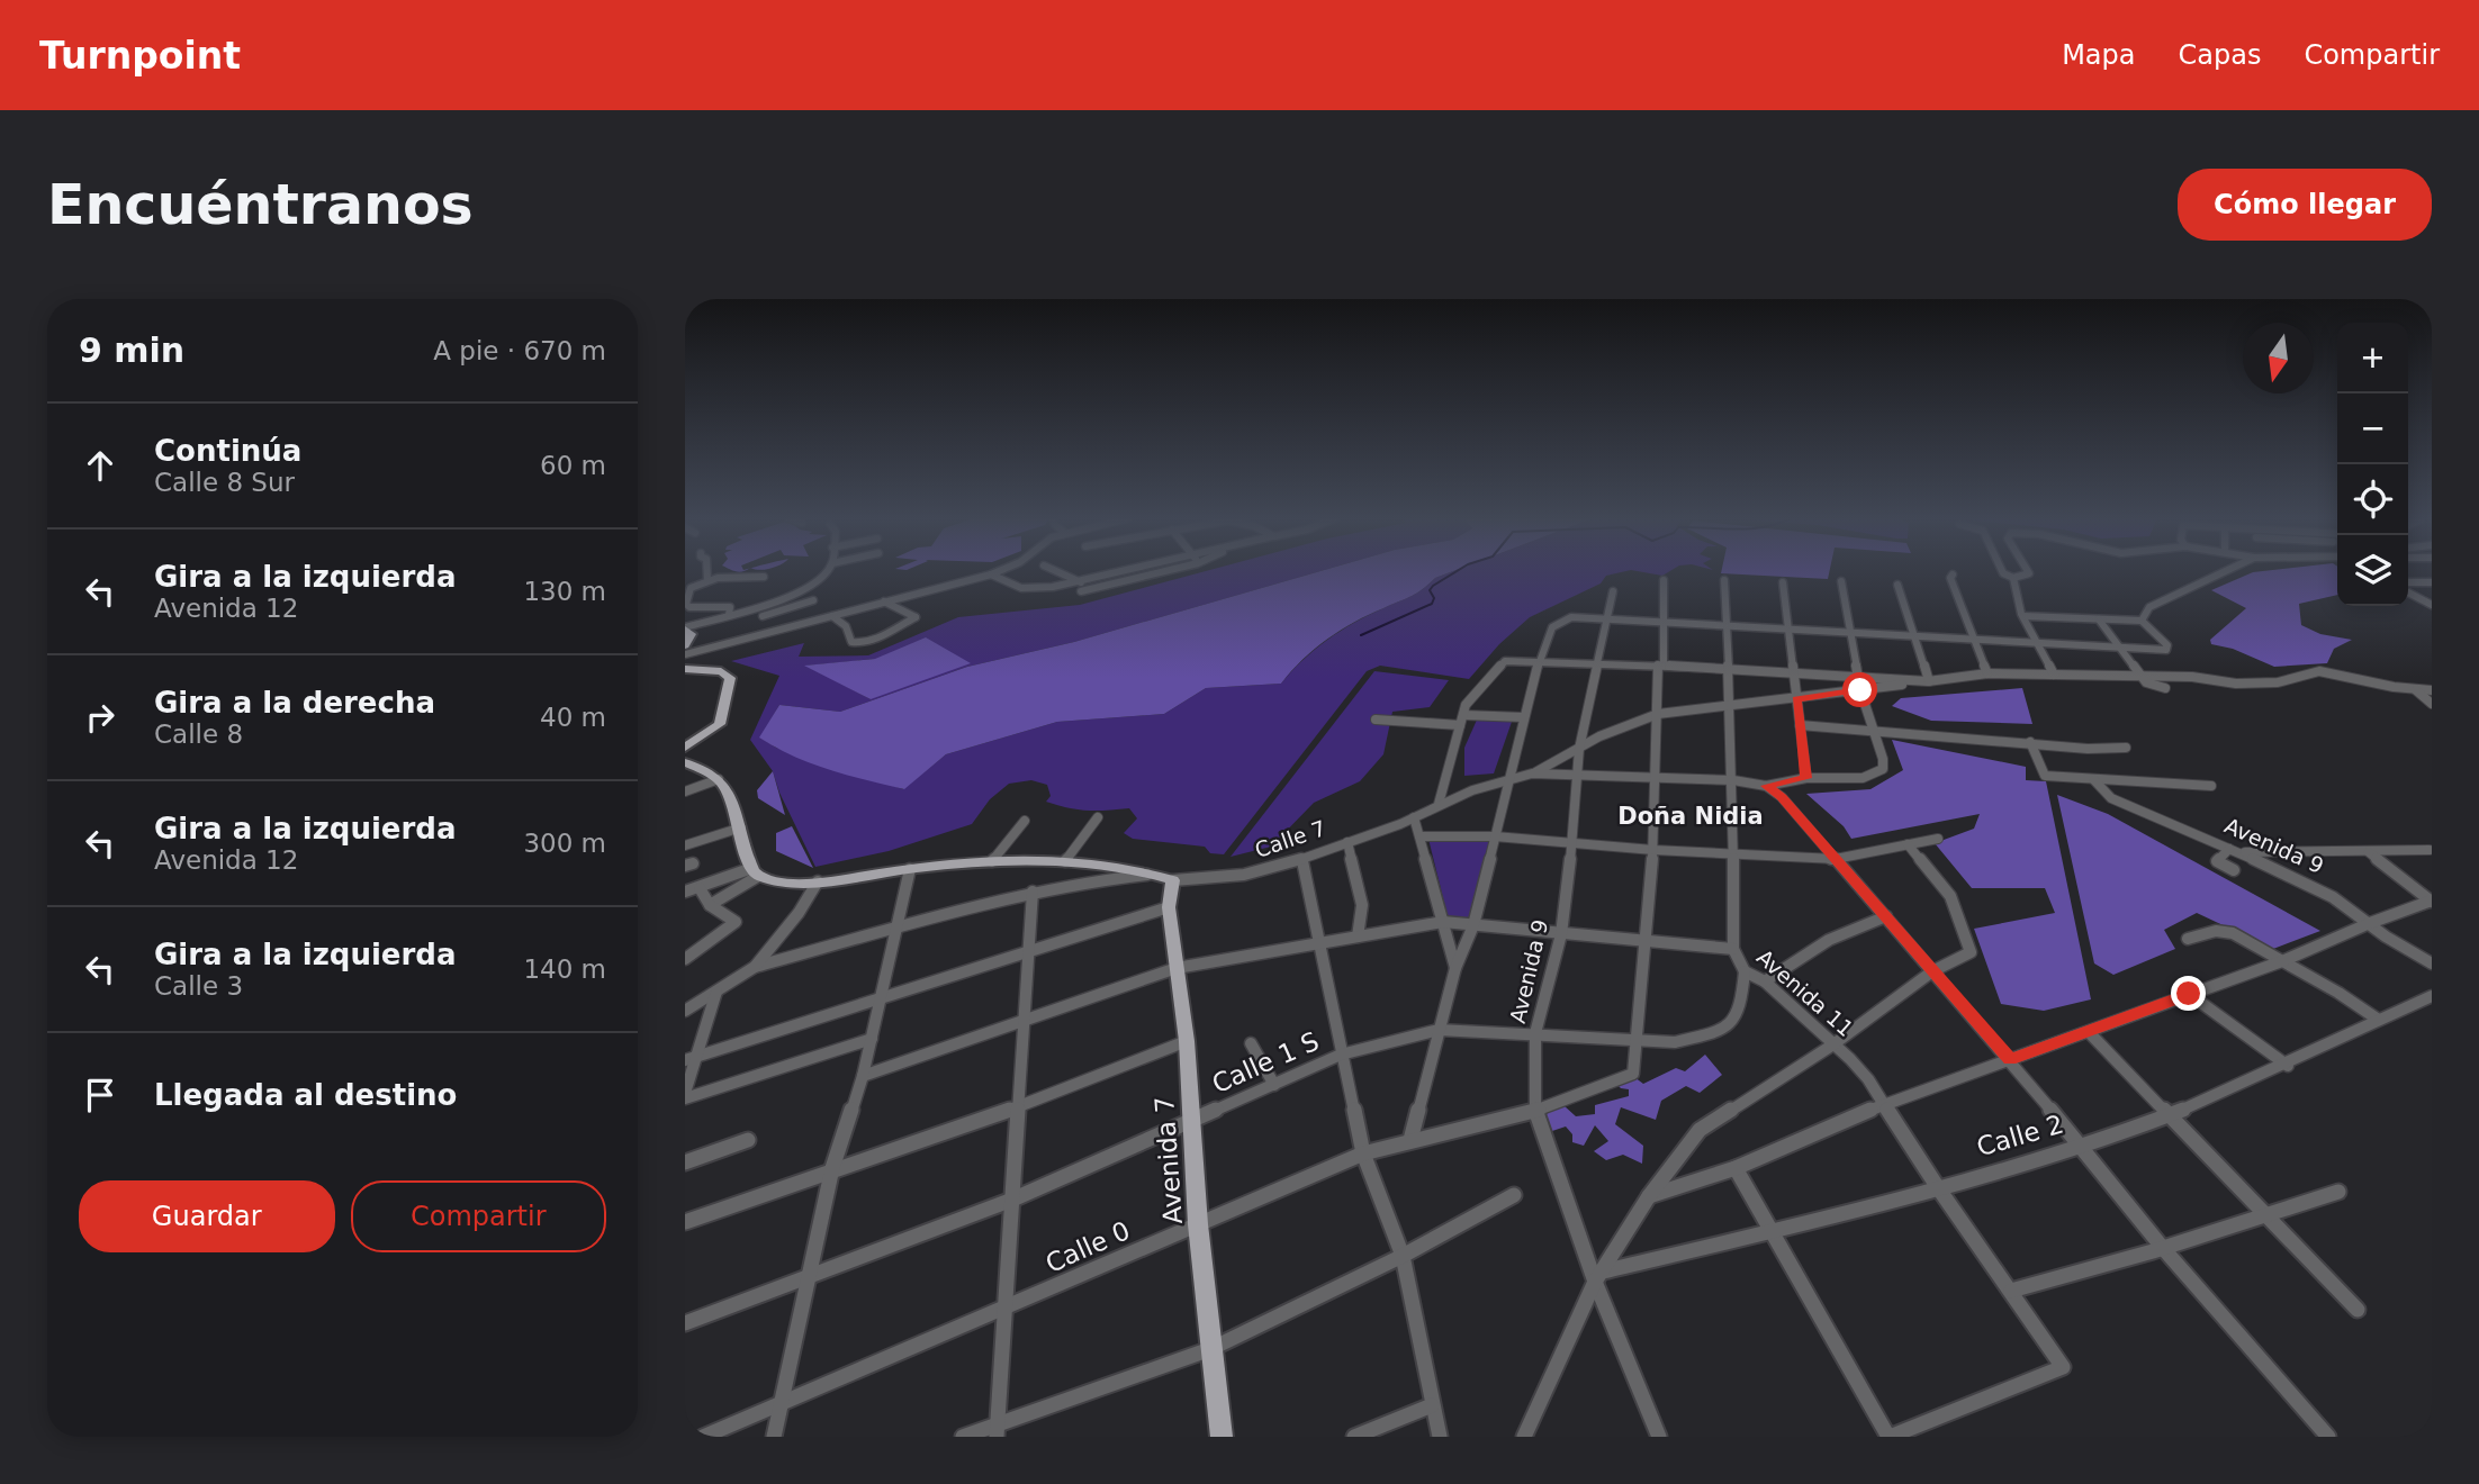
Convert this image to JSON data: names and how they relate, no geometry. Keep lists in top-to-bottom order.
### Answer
{
  "streets": {
    "main road": ["Calle 7", "Avenida 7"],
    "street": [
      "Avenida 9",
      "Avenida 11",
      "Calle 1 S",
      "Calle 2",
      "Calle 0"
    ]
  },
  "crossings": [
    ["Calle 7", "Avenida 9"],
    ["Calle 7", "Avenida 11"],
    ["Calle 7", "Avenida 7"],
    ["Avenida 9", "Calle 1 S"],
    ["Avenida 9", "Calle 2"],
    ["Avenida 9", "Calle 0"],
    ["Avenida 11", "Calle 1 S"],
    ["Avenida 11", "Calle 2"],
    ["Calle 1 S", "Avenida 7"],
    ["Calle 1 S", "Calle 0"],
    ["Avenida 7", "Calle 0"]
  ],
  "districts": ["Doña Nidia"],
  "north": "bottom",
  "page": {
    "header": "Turnpoint",
    "nav": ["Mapa", "Capas", "Compartir"],
    "buttons": [
      "Cómo llegar",
      ["Guardar", "Compartir"]
    ],
    "title": "Encuéntranos",
    "heading": ["9 min", "A pie · 670 m"],
    "map_buttons": ["+", "−"],
    "list": [
      ["Continúa", "Calle 8 Sur", "60 m"],
      ["Gira a la izquierda", "Avenida 12", "130 m"],
      ["Gira a la derecha", "Calle 8", "40 m"],
      ["Gira a la izquierda", "Avenida 12", "300 m"],
      ["Gira a la izquierda", "Calle 3", "140 m"],
      "Llegada al destino"
    ]
  }
}
